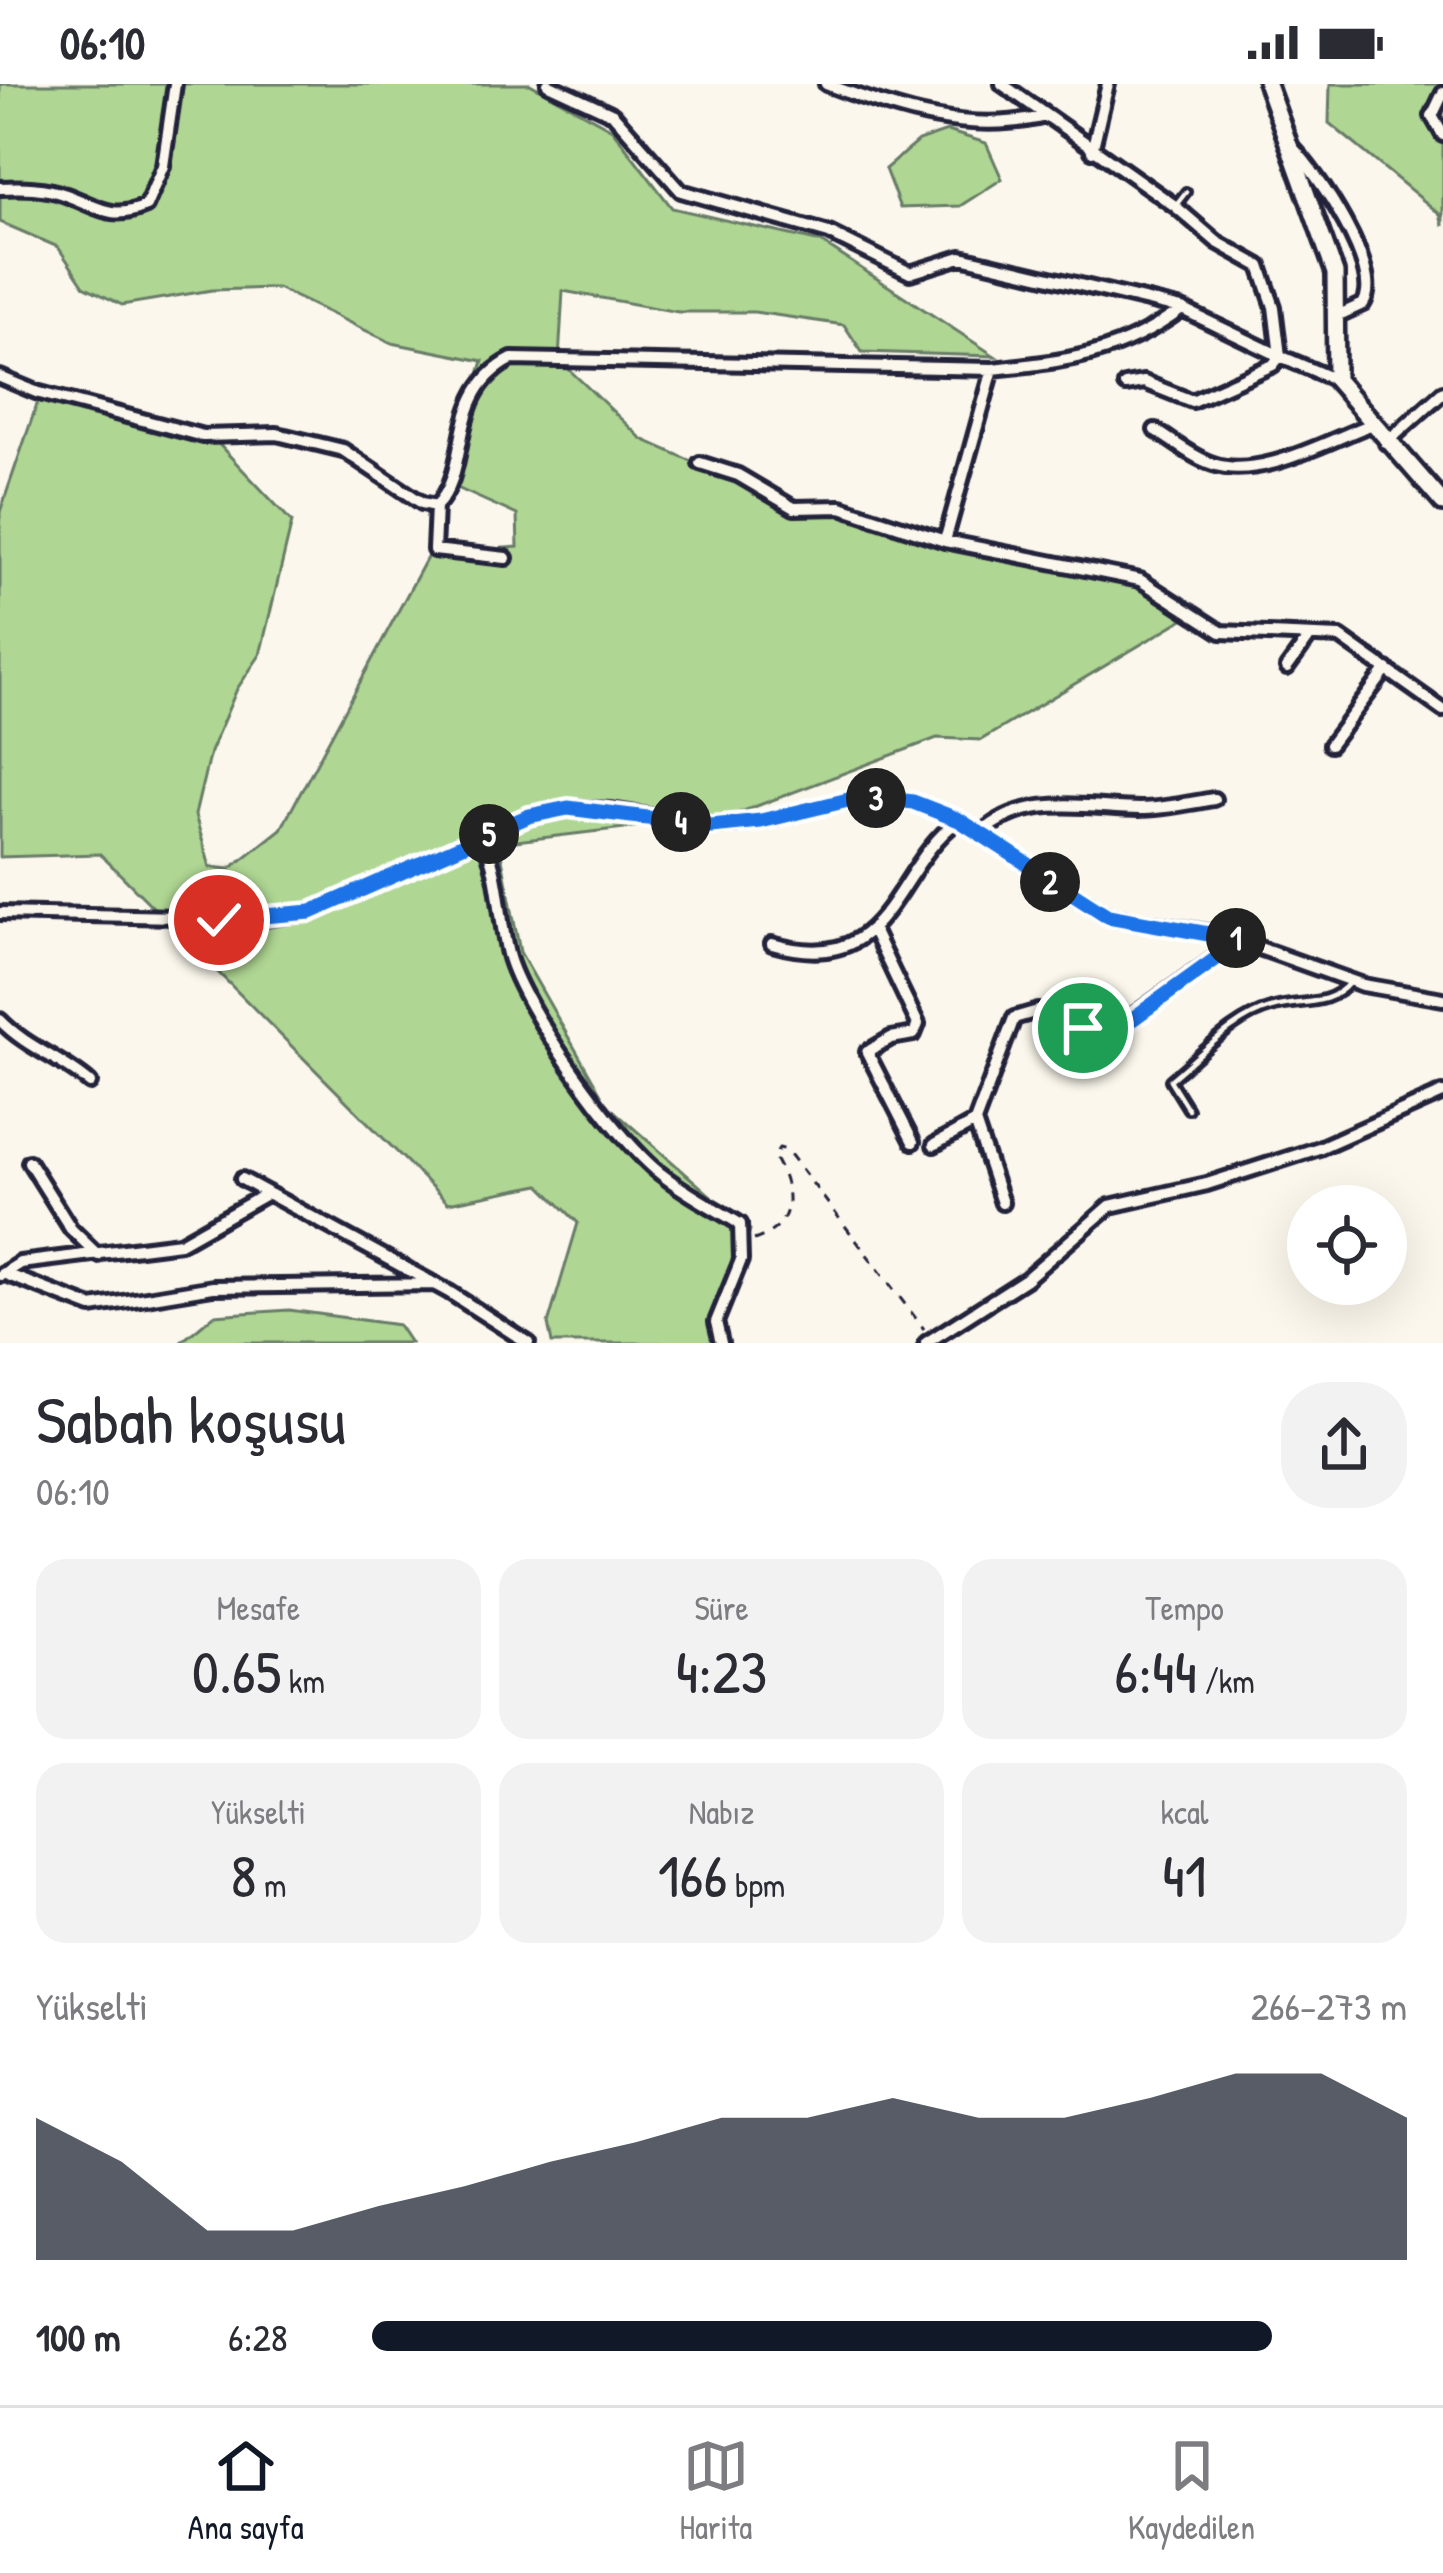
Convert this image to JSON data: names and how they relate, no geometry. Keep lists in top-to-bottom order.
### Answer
{
  "page": {
    "status": "06:10",
    "pins": [
      "3",
      "4",
      "5",
      "2",
      "1"
    ],
    "heading": ["Sabah koşusu", "06:10"],
    "stats": [
      ["Mesafe", "0.65 km"],
      ["Süre", "4:23"],
      ["Tempo", "6:44 /km"],
      ["Yükselti", "8 m"],
      ["Nabız", "166 bpm"],
      ["kcal", "41"]
    ],
    "chart": ["Yükselti", "266–273 m"],
    "list": [
      {
        "name": "100 m",
        "note": "6:28"
      }
    ],
    "tabs": ["Ana sayfa", "Harita", "Kaydedilen"]
  }
}
